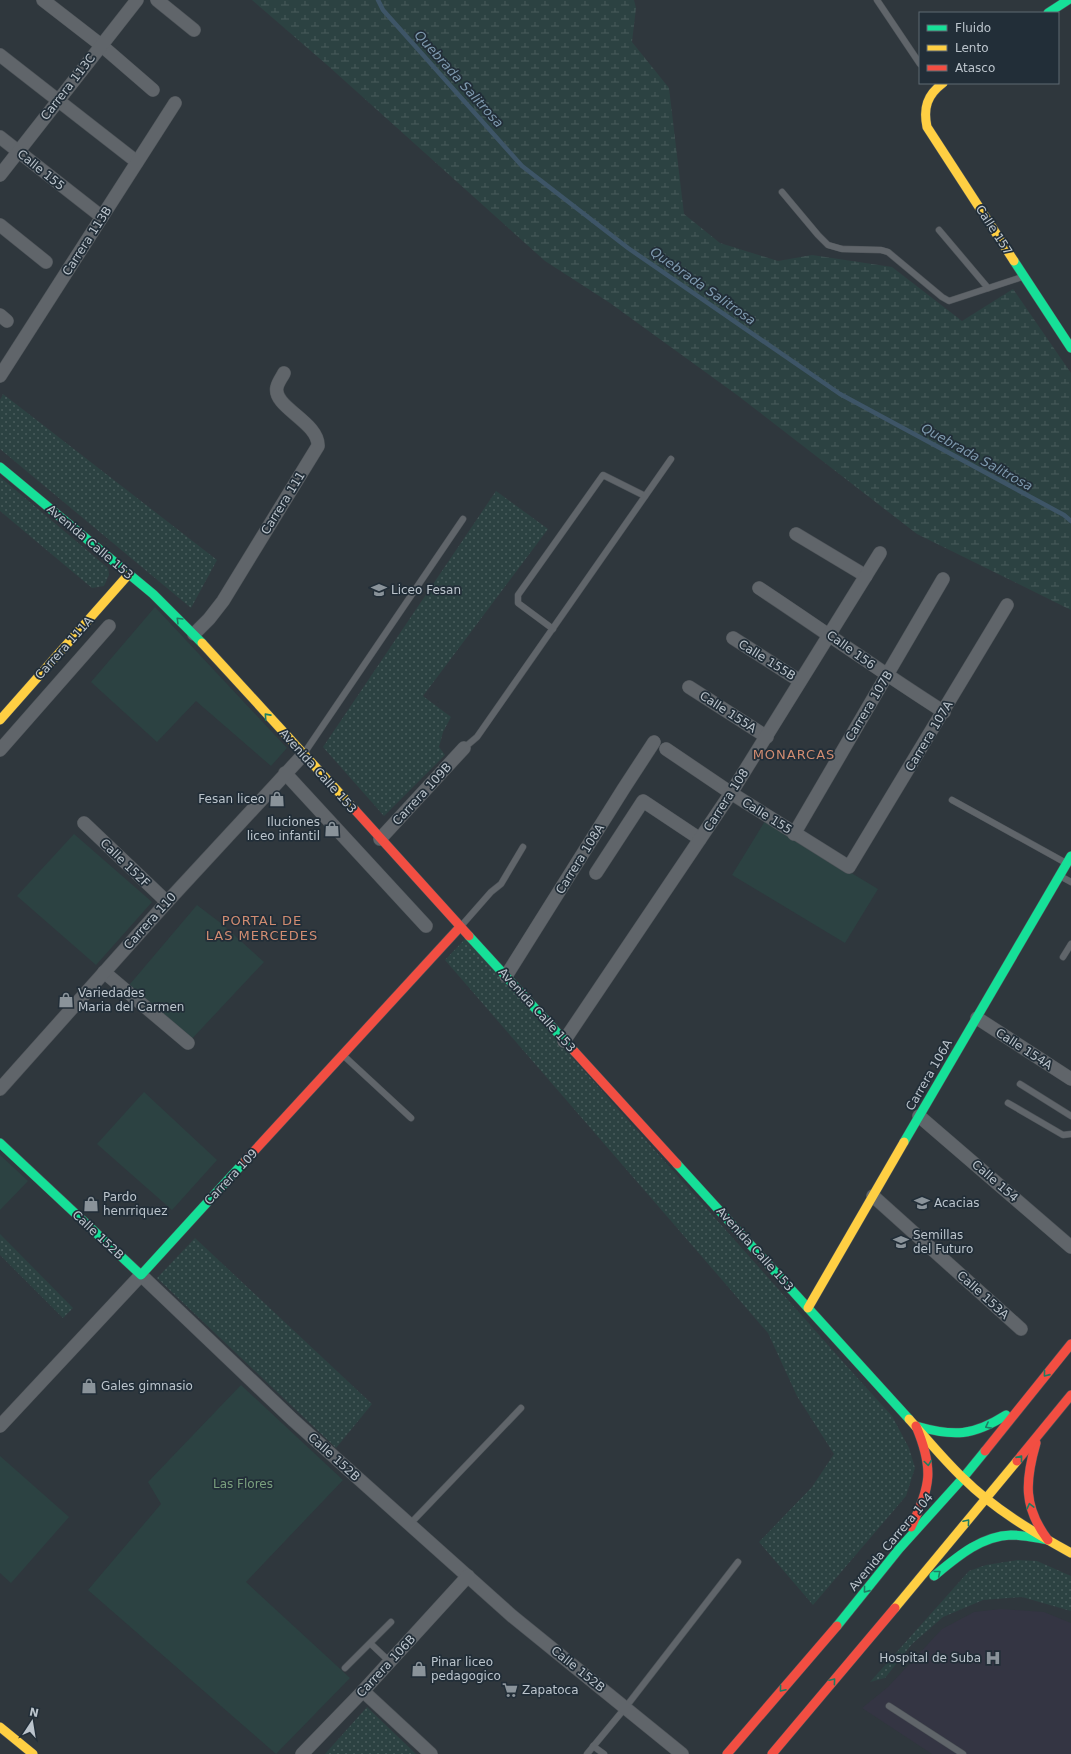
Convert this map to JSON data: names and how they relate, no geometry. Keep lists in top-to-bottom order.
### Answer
{
  "streets": {
    "street": [
      "Carrera 113C",
      "Calle 155",
      "Calle 157",
      "Carrera 113B",
      "Carrera 111",
      "Avenida Calle 153",
      "Carrera 111A",
      "Calle 156",
      "Calle 155B",
      "Carrera 107B",
      "Calle 155A",
      "Carrera 107A",
      "Carrera 109B",
      "Carrera 108",
      "Carrera 108A",
      "Calle 152F",
      "Carrera 110",
      "Calle 154A",
      "Carrera 106A",
      "Carrera 109",
      "Calle 154",
      "Calle 152B",
      "Calle 153A",
      "Avenida Carrera 104",
      "Carrera 106B"
    ]
  },
  "crossings": [
    ["Carrera 113C", "Calle 155"],
    ["Calle 155", "Carrera 113B"],
    ["Calle 155", "Carrera 107B"],
    ["Calle 155", "Carrera 107A"],
    ["Calle 155", "Carrera 108"],
    ["Carrera 111", "Avenida Calle 153"],
    ["Avenida Calle 153", "Carrera 111A"],
    ["Avenida Calle 153", "Carrera 109B"],
    ["Avenida Calle 153", "Carrera 108"],
    ["Avenida Calle 153", "Carrera 108A"],
    ["Avenida Calle 153", "Carrera 110"],
    ["Avenida Calle 153", "Carrera 106A"],
    ["Avenida Calle 153", "Carrera 109"],
    ["Avenida Calle 153", "Avenida Carrera 104"],
    ["Calle 156", "Carrera 107B"],
    ["Calle 156", "Carrera 107A"],
    ["Calle 156", "Carrera 108"],
    ["Calle 155B", "Carrera 108"],
    ["Calle 155A", "Carrera 108"],
    ["Calle 152F", "Carrera 110"],
    ["Calle 154A", "Carrera 106A"],
    ["Carrera 106A", "Calle 154"],
    ["Carrera 106A", "Calle 153A"],
    ["Carrera 109", "Calle 152B"],
    ["Calle 152B", "Carrera 106B"]
  ],
  "districts": ["MONARCAS", "PORTAL DE LAS MERCEDES"],
  "water": ["Quebrada Salitrosa"],
  "parks": ["Las Flores"],
  "places": {
    "school or university": ["Liceo Fesan", "Acacias", "Semillas del Futuro"],
    "shop": [
      "Fesan liceo",
      "Iluciones liceo infantil",
      "Variedades Maria del Carmen",
      "Pardo henrriquez",
      "Gales gimnasio",
      "Pinar liceo pedagogico"
    ],
    "hospital": ["Hospital de Suba"],
    "supermarket": ["Zapatoca"]
  },
  "legend": ["Fluido", "Lento", "Atasco"],
  "north": "top"
}
